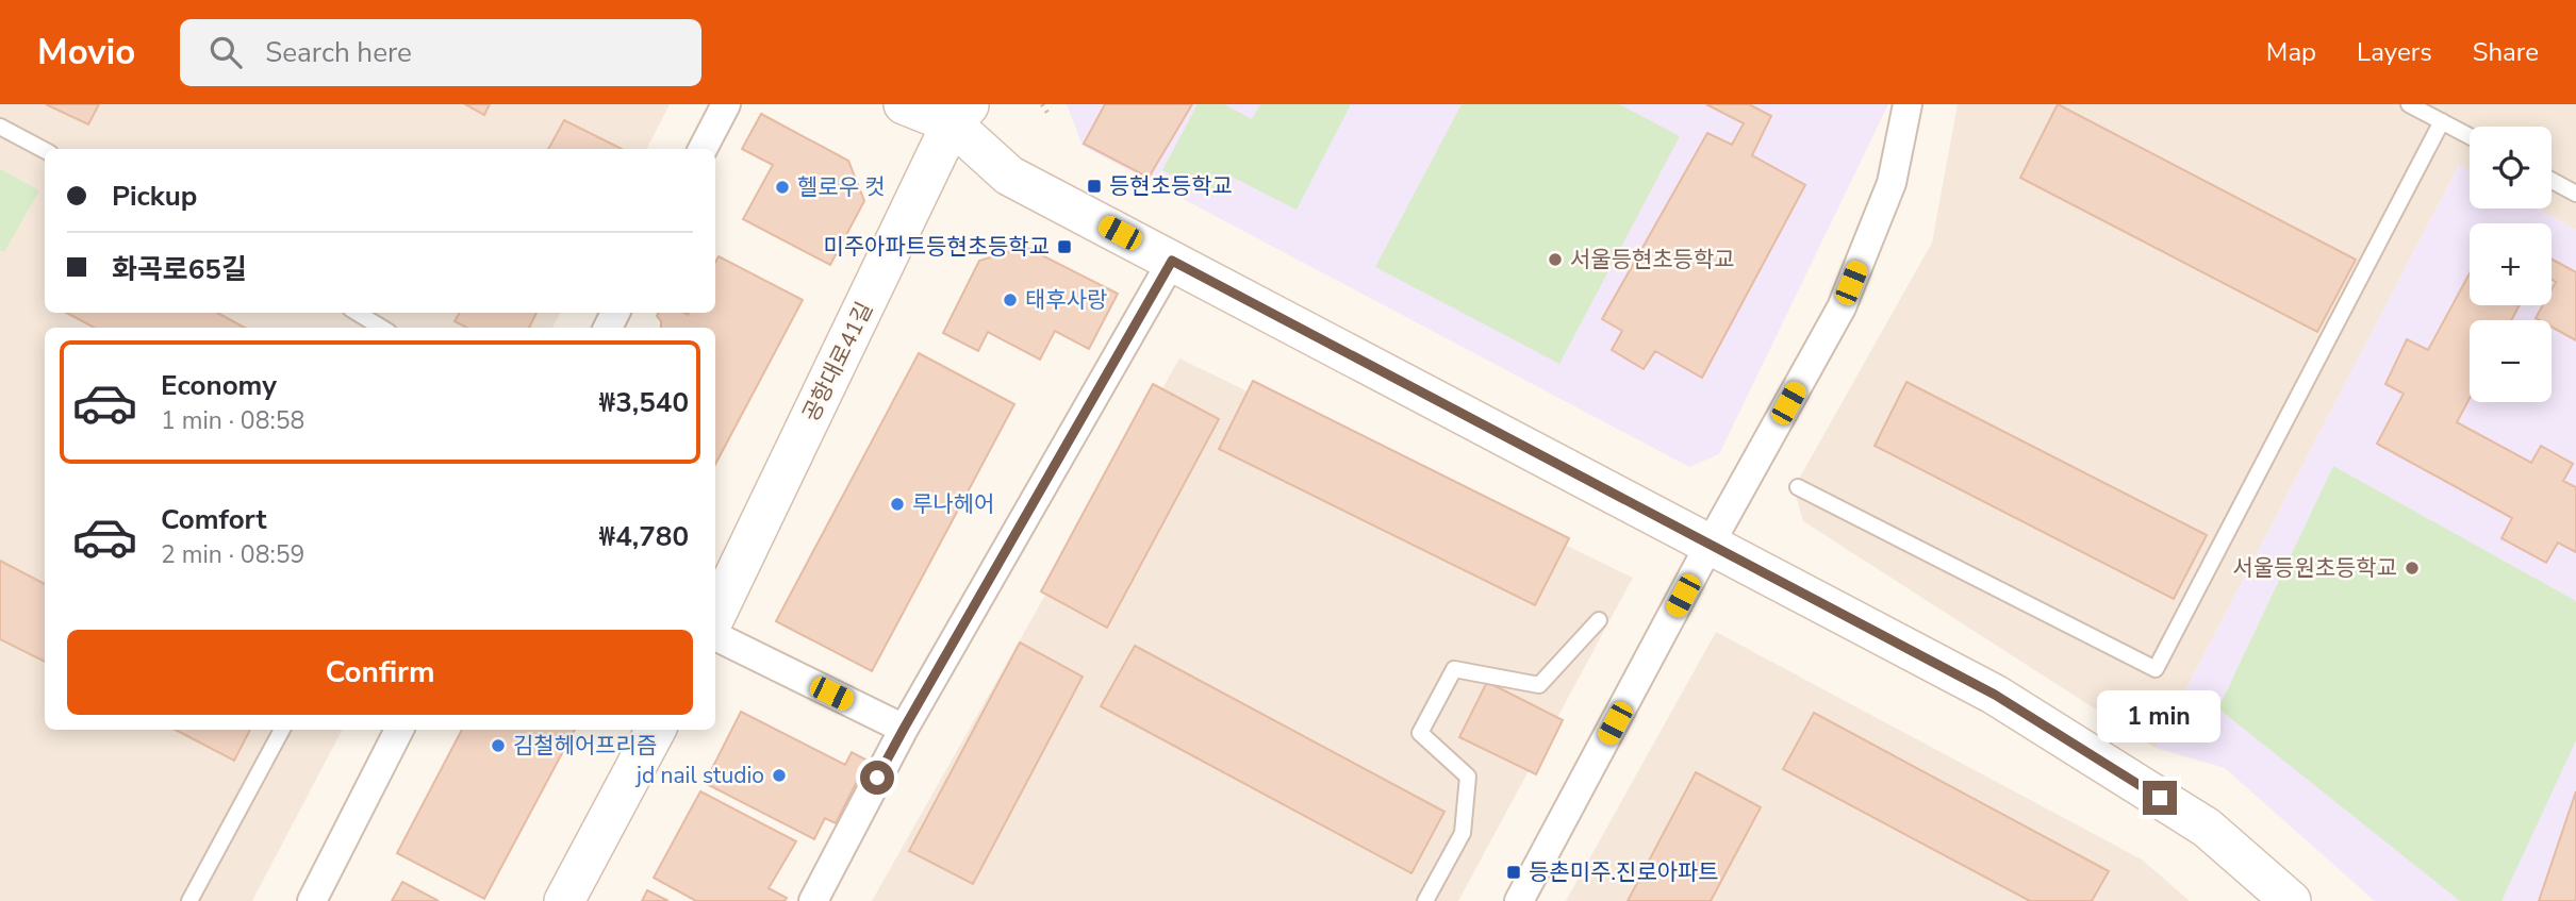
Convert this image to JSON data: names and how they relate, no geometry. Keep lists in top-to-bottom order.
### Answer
{
  "streets": {
    "street": ["공항대로41길"]
  },
  "places": {
    "transit": ["등현초등학교", "미주아파트등현초등학교", "등촌미주.진로아파트"],
    "other": [
      "헬로우 컷",
      "서울등현초등학교",
      "태후사랑",
      "루나헤어",
      "서울등원초등학교",
      "김철헤어프리즘",
      "jd nail studio"
    ]
  },
  "page": {
    "header": "Movio",
    "search": "Search here",
    "nav": ["Map", "Layers", "Share"],
    "map_buttons": ["+", "−"],
    "banner": ["Pickup", "화곡로65길"],
    "list": [
      {
        "name": "Economy",
        "note": "1 min · 08:58",
        "value": "₩3,540"
      },
      {
        "name": "Comfort",
        "note": "2 min · 08:59",
        "value": "₩4,780"
      }
    ],
    "buttons": "Confirm",
    "bubble": "1 min"
  }
}
